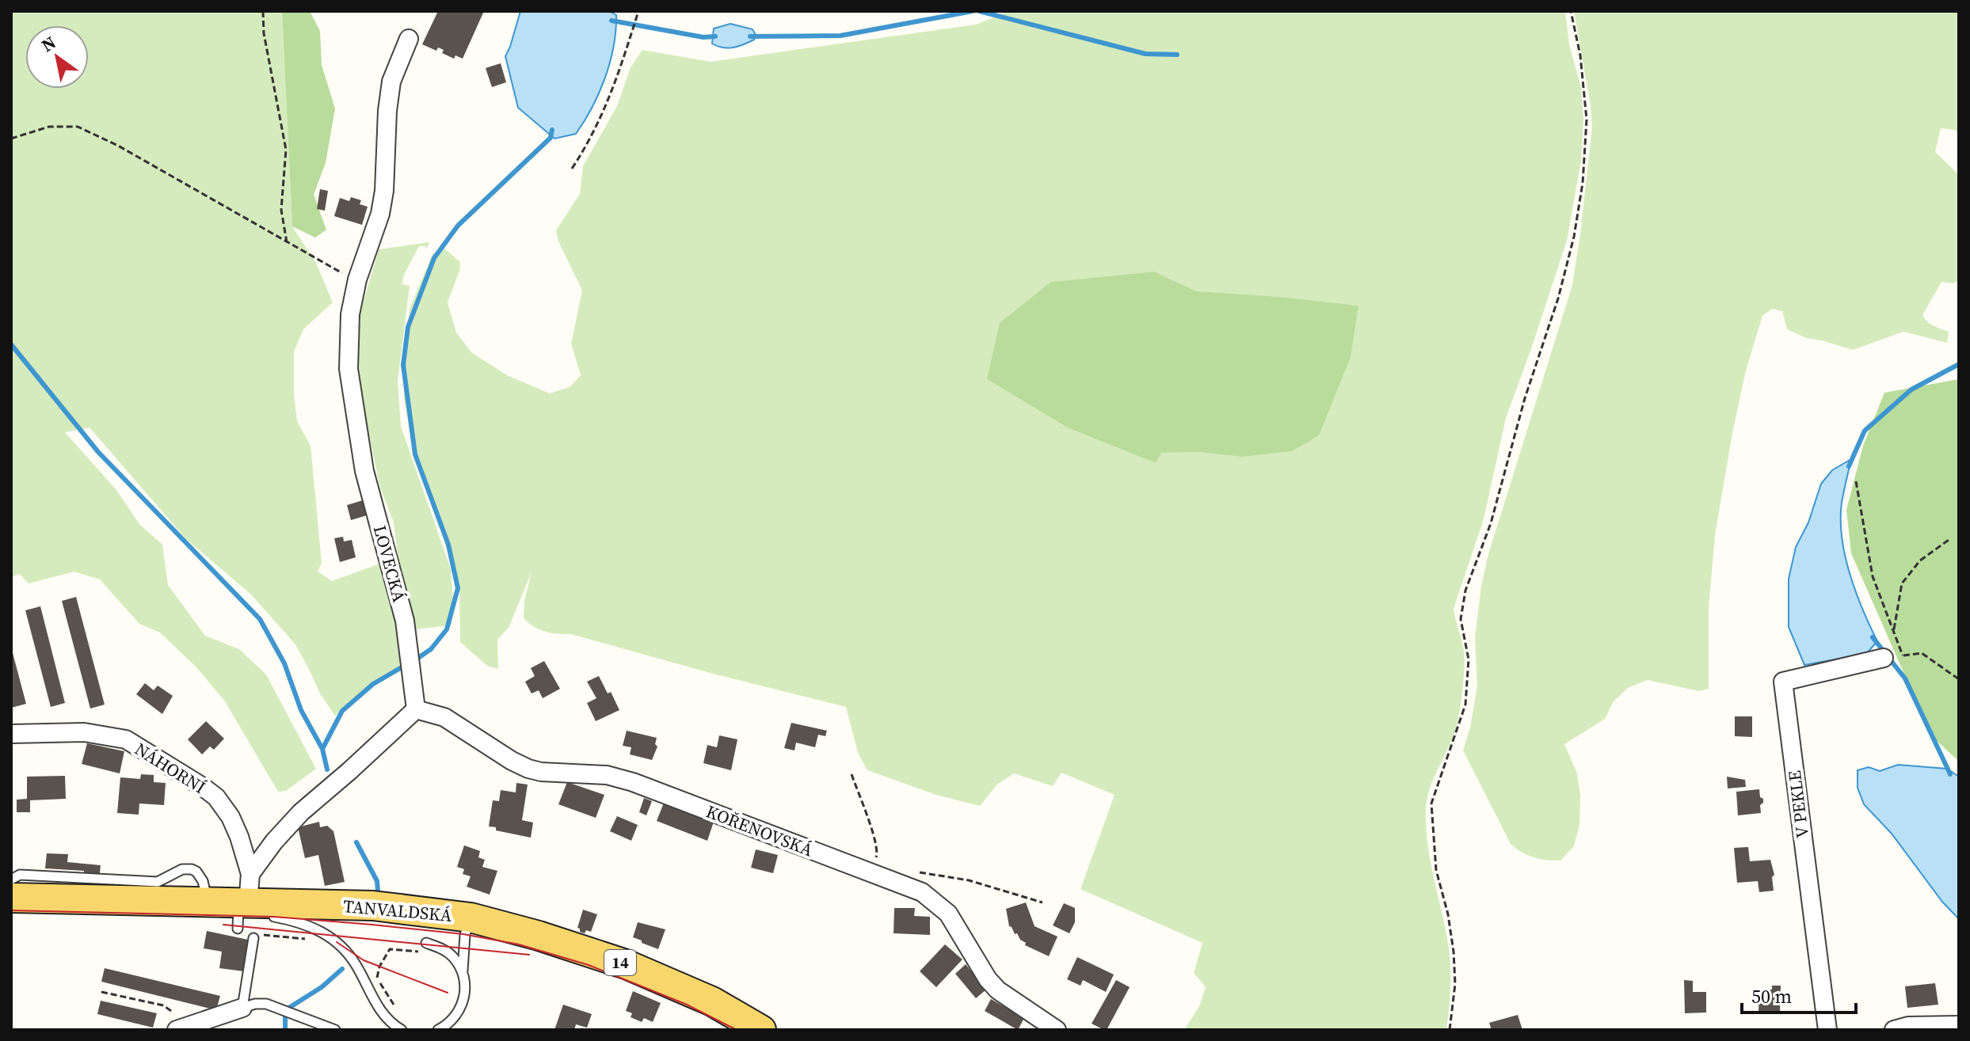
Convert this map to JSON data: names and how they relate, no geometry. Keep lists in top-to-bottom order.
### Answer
{
  "streets": {
    "main road": ["TANVALDSKÁ", "14"],
    "street": [
      "LOVECKÁ",
      "NÁHORNÍ",
      "V PEKLE",
      "KOŘENOVSKÁ"
    ]
  },
  "crossings": [
    ["LOVECKÁ", "KOŘENOVSKÁ"],
    ["NÁHORNÍ", "TANVALDSKÁ"]
  ],
  "scale_bar": "50 m",
  "north": "top left"
}
